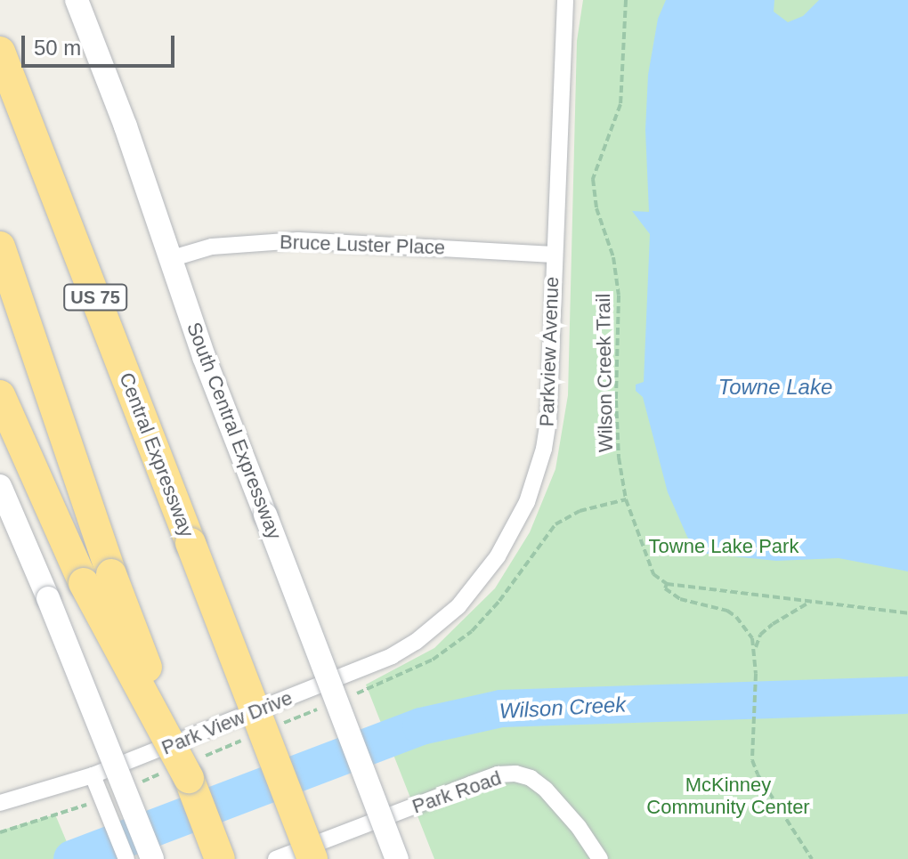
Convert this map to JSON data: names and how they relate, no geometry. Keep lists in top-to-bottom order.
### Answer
{
  "streets": {
    "highway": ["US 75", "Central Expressway"],
    "main road": ["South Central Expressway"],
    "street": [
      "Bruce Luster Place",
      "Parkview Avenue",
      "Park View Drive",
      "Park Road"
    ],
    "path": ["Wilson Creek Trail"]
  },
  "crossings": [
    ["Bruce Luster Place", "Parkview Avenue"],
    ["Bruce Luster Place", "South Central Expressway"],
    ["Parkview Avenue", "Park View Drive"]
  ],
  "water": ["Towne Lake", "Wilson Creek"],
  "parks": ["Towne Lake Park", "McKinney Community Center"],
  "scale_bar": "50 m"
}
